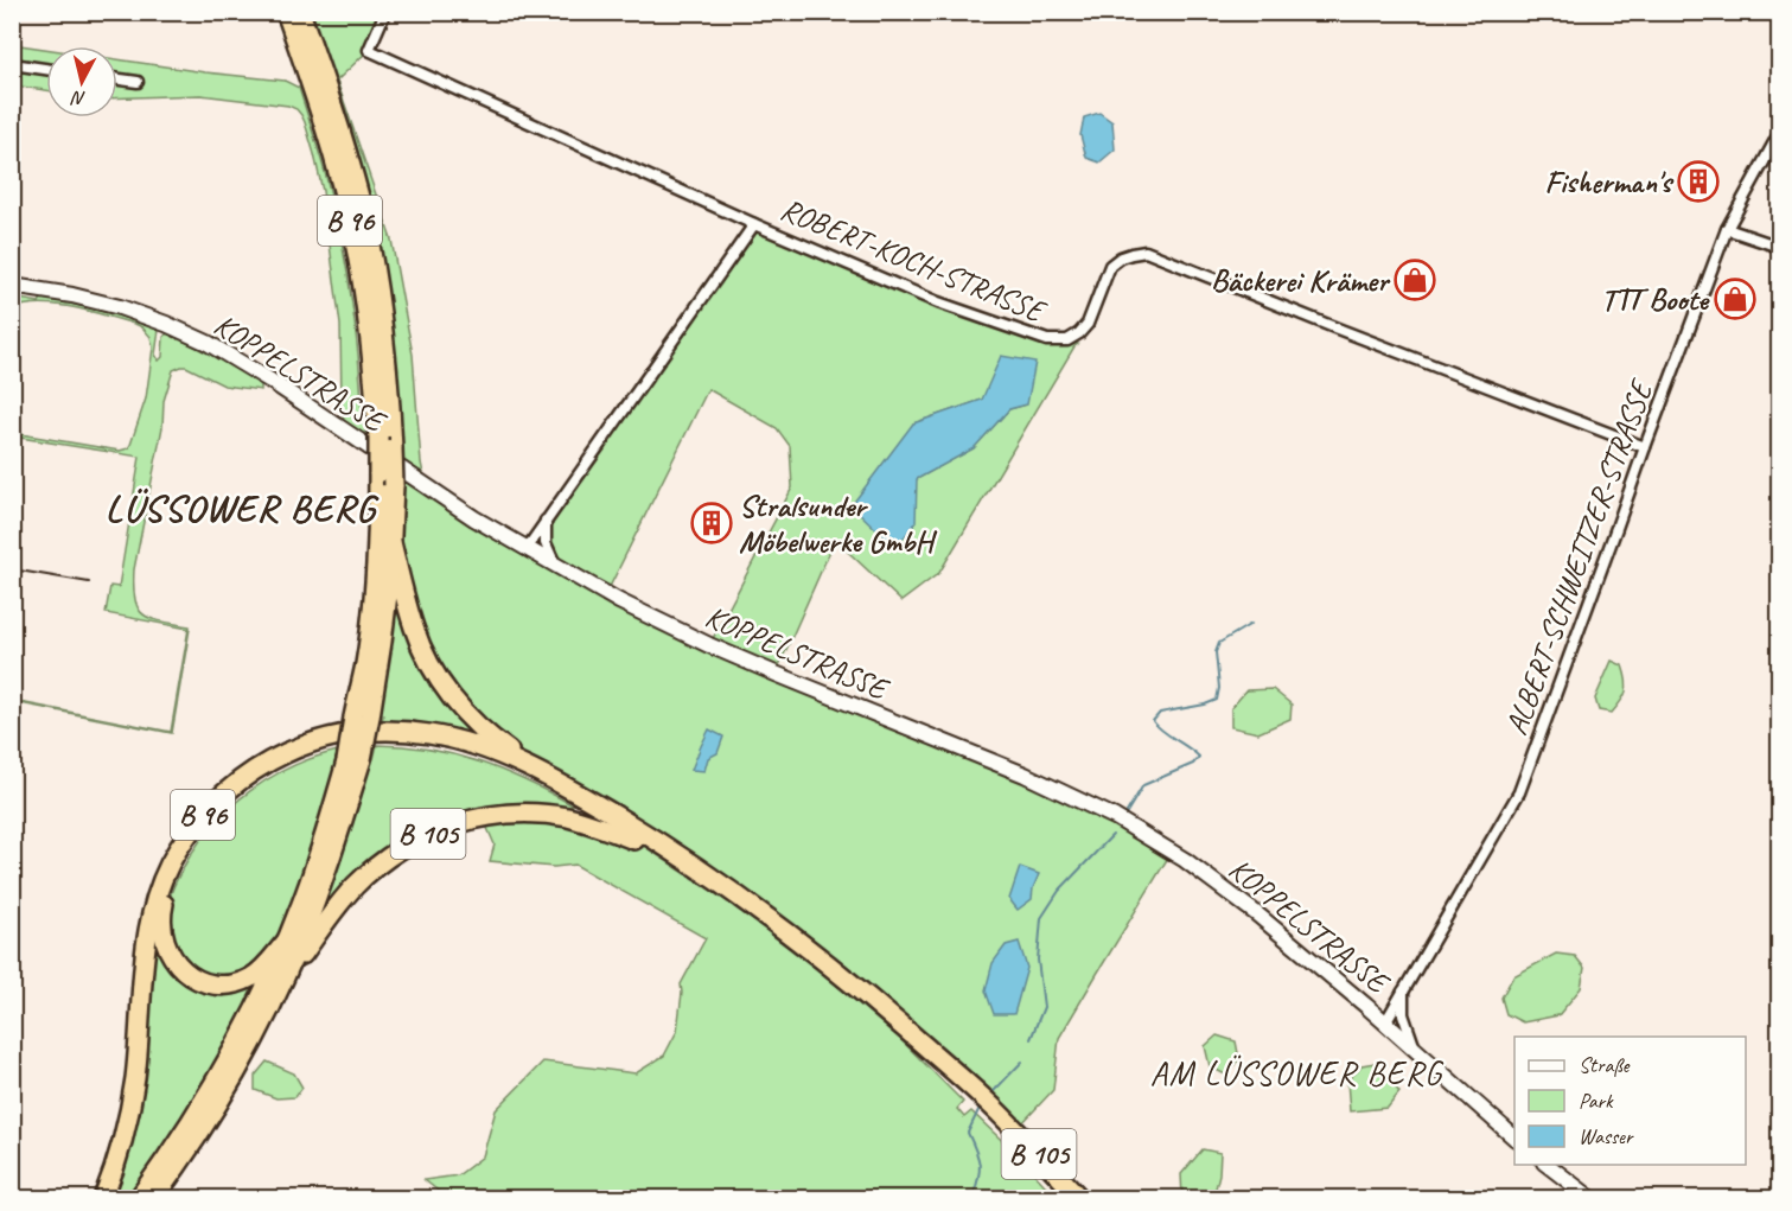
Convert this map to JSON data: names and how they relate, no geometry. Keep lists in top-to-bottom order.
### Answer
{
  "streets": {
    "highway": ["B 96", "B 105"],
    "street": ["ROBERT-KOCH-STRASSE", "KOPPELSTRASSE", "ALBERT-SCHWEITZER-STRASSE"]
  },
  "crossings": [
    ["B 96", "B 105"],
    ["ROBERT-KOCH-STRASSE", "ALBERT-SCHWEITZER-STRASSE"],
    ["KOPPELSTRASSE", "ALBERT-SCHWEITZER-STRASSE"]
  ],
  "districts": ["LÜSSOWER BERG", "AM LÜSSOWER BERG"],
  "places": {
    "building": ["Fisherman's", "Stralsunder Möbelwerke GmbH"],
    "shop": ["Bäckerei Krämer", "TTT Boote"]
  },
  "legend": ["Straße", "Park", "Wasser"],
  "north": "bottom"
}
